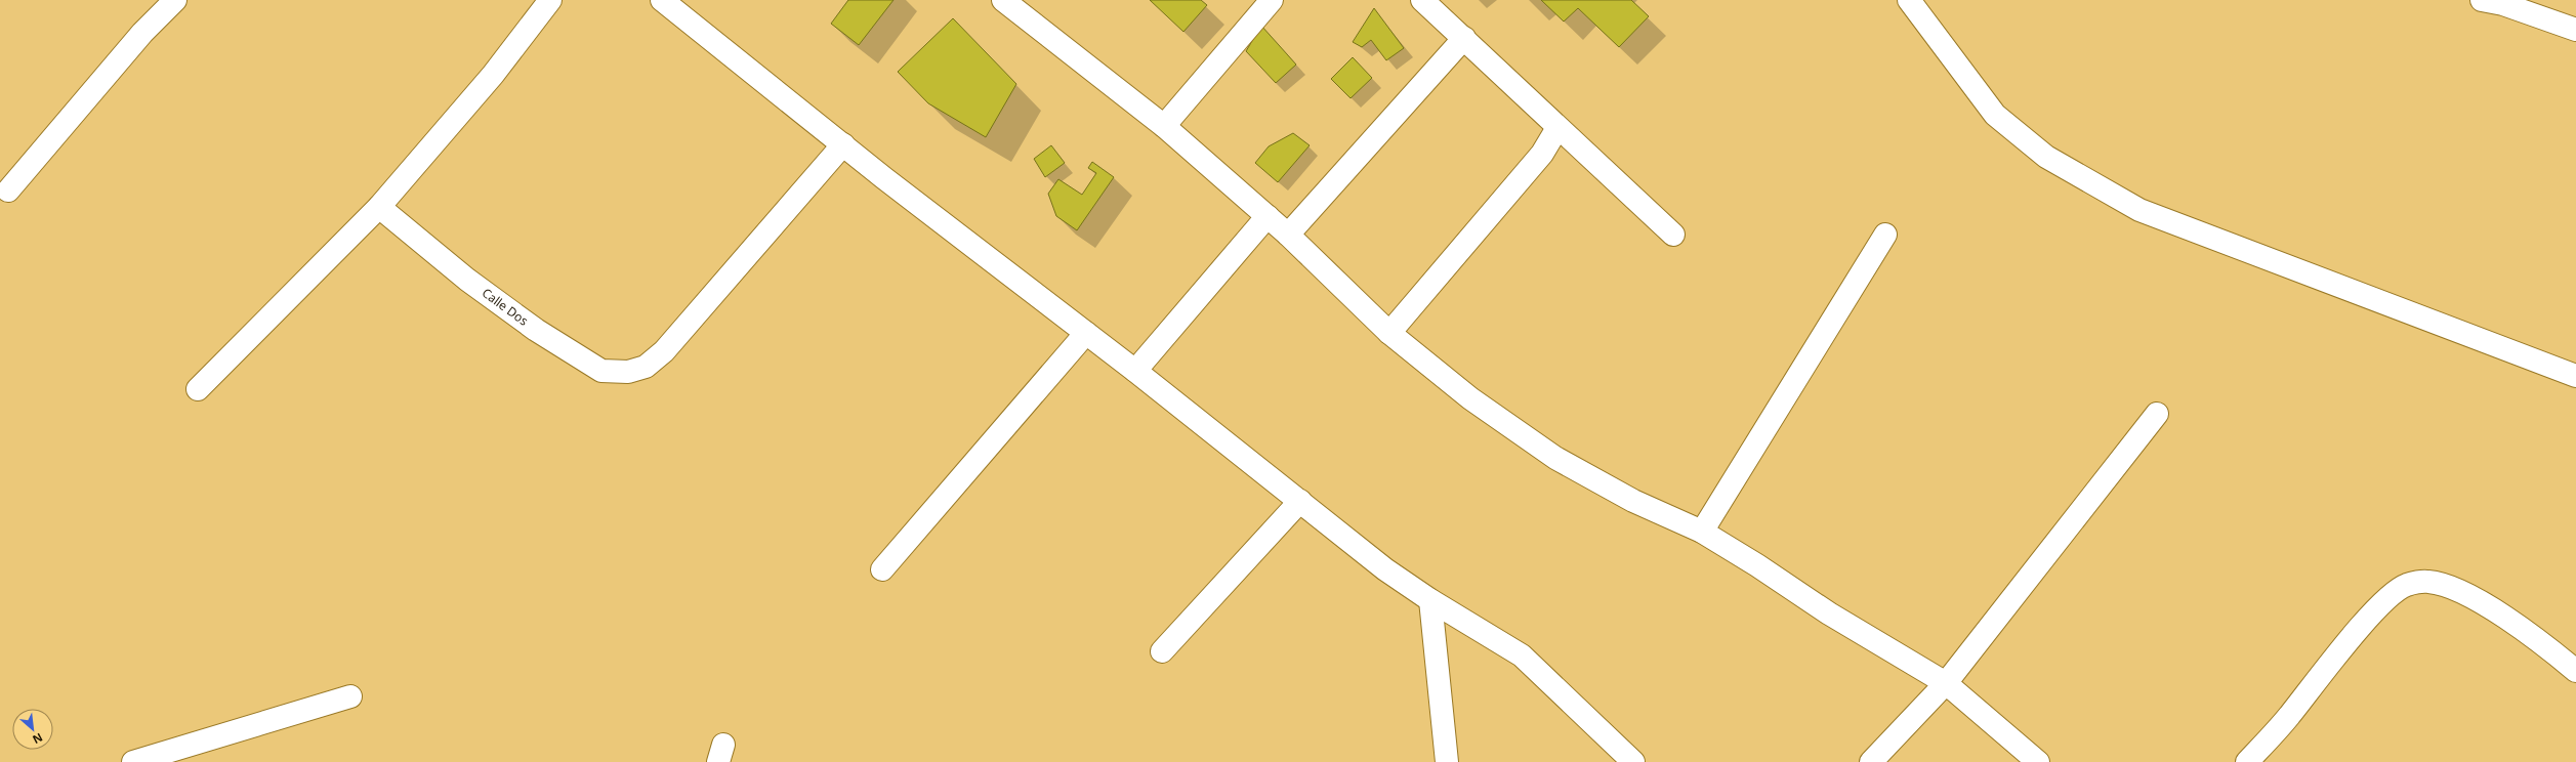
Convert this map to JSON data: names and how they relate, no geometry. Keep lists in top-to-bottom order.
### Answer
{
  "streets": {
    "street": ["Calle Dos"]
  },
  "north": "bottom right"
}
